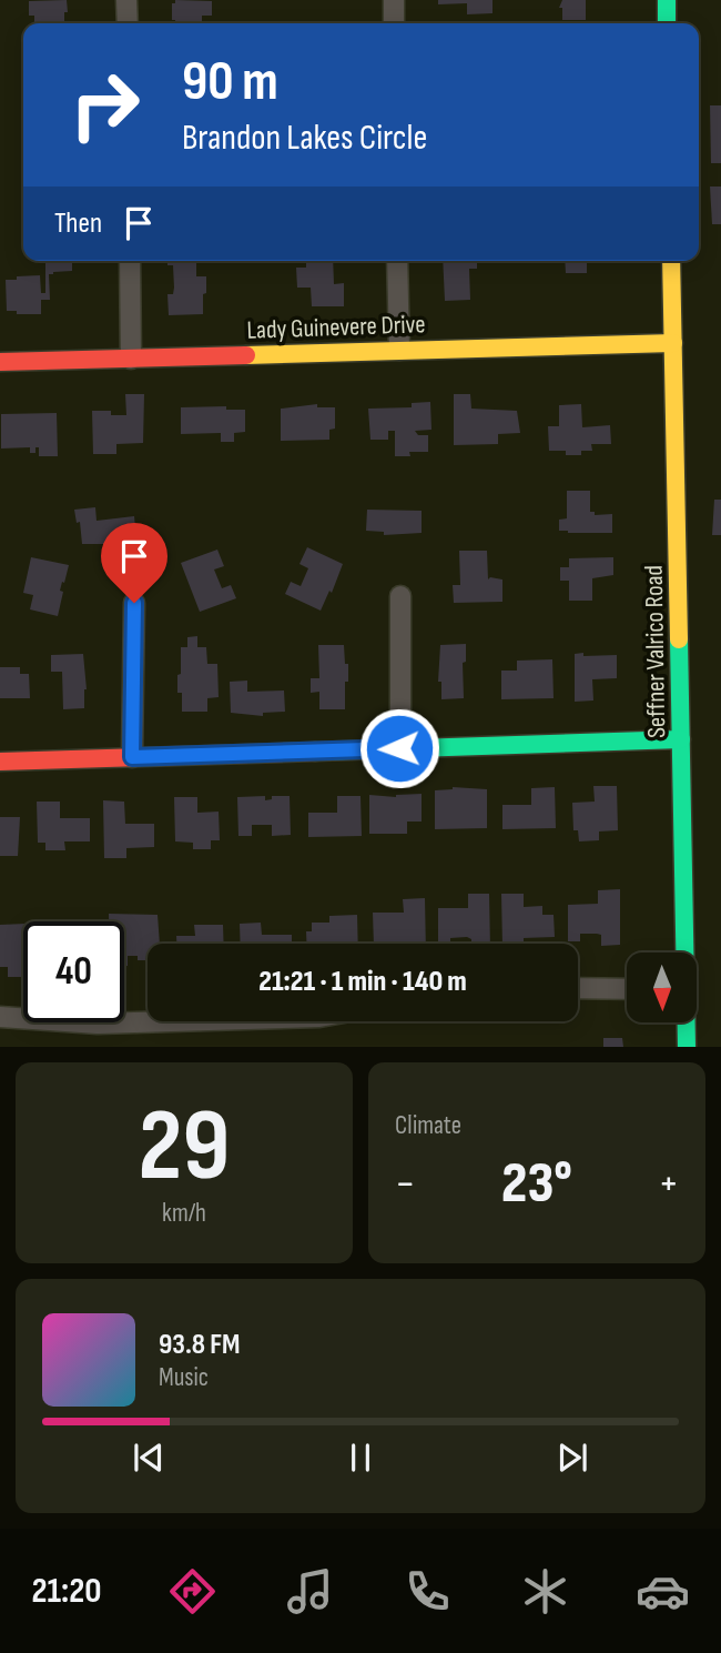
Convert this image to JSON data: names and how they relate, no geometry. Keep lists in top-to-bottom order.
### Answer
{
  "streets": {
    "street": ["Lady Guinevere Drive", "Seffner Valrico Road"]
  },
  "crossings": [
    ["Lady Guinevere Drive", "Seffner Valrico Road"]
  ],
  "north": "bottom",
  "page": {
    "turn": ["90 m", "Brandon Lakes Circle"],
    "then": "Then",
    "limit": "40",
    "trip": "21:21 · 1 min · 140 m",
    "tile": [
      ["29", "km/h"],
      "Climate"
    ],
    "heat": ["−", "23°", "+"],
    "song": ["93.8 FM", "Music"],
    "tabs": "21:20"
  }
}
